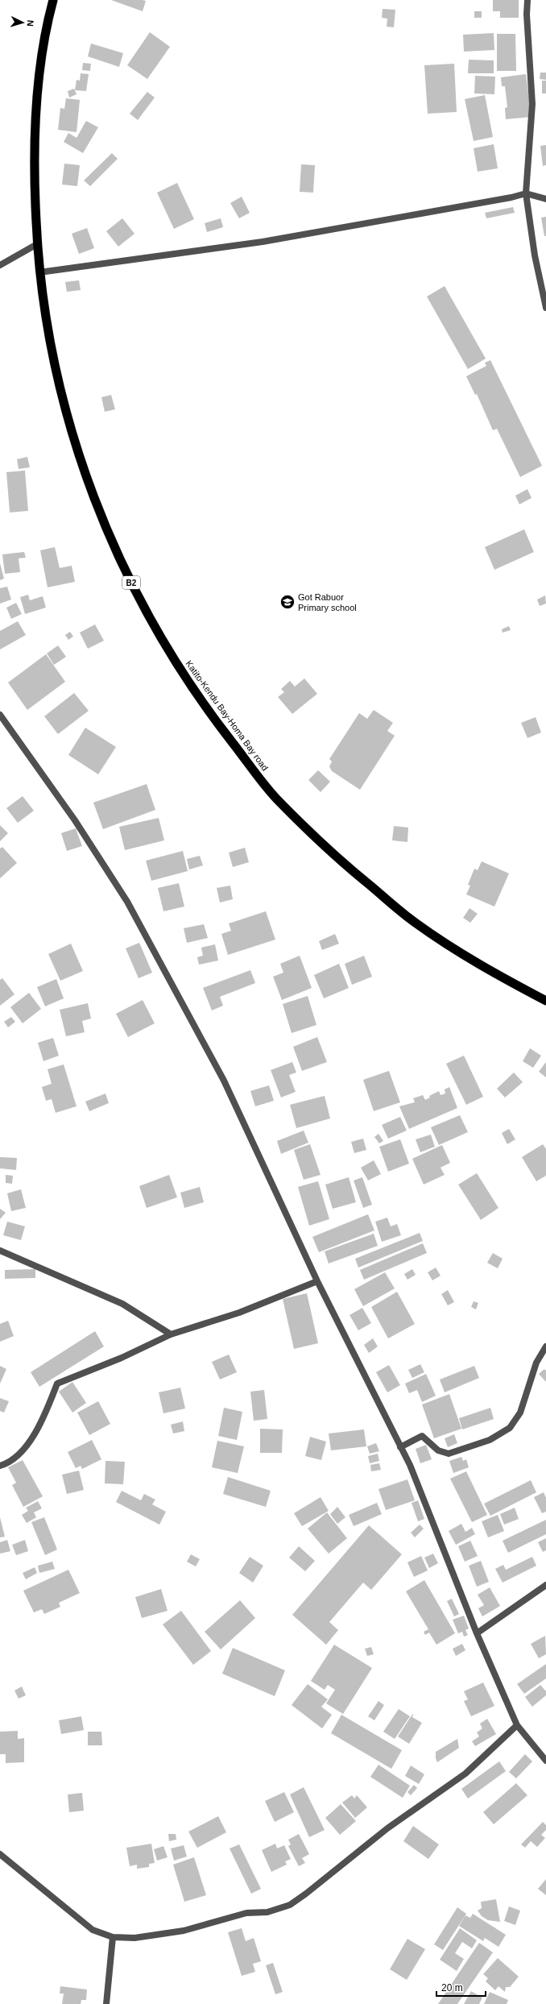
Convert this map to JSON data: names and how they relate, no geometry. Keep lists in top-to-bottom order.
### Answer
{
  "streets": {
    "highway": ["B2", "Katito-Kendu Bay-Homa Bay road"]
  },
  "places": {
    "school or university": ["Got Rabuor Primary school"]
  },
  "scale_bar": "20 m",
  "north": "right"
}
